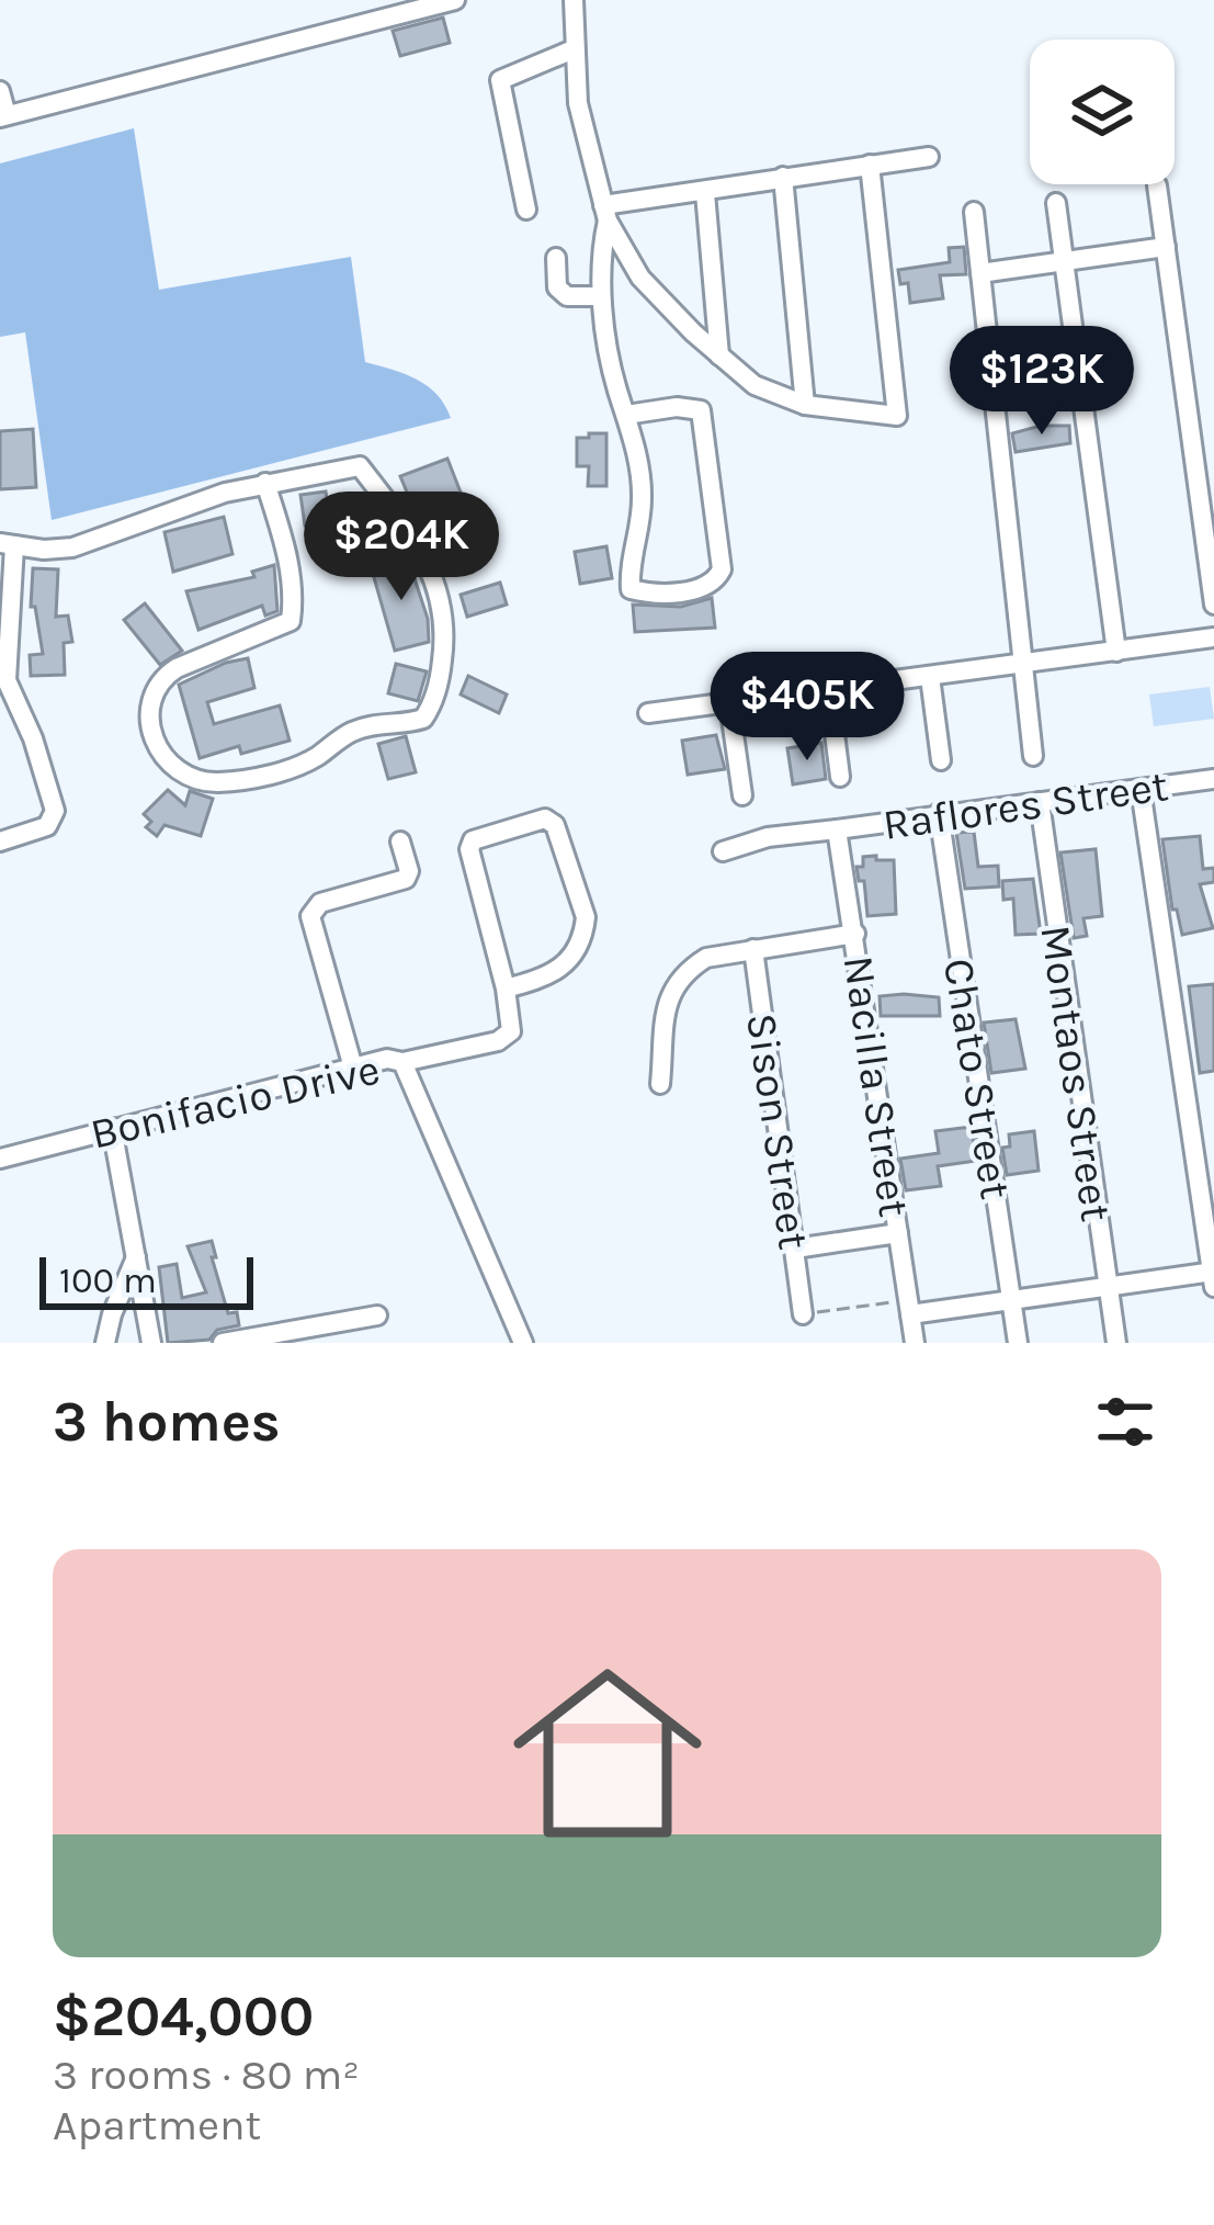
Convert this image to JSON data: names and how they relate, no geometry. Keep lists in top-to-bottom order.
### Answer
{
  "streets": {
    "street": [
      "Raflores Street",
      "Montaos Street",
      "Chato Street",
      "Nacilla Street",
      "Bonifacio Drive",
      "Sison Street"
    ]
  },
  "crossings": [
    ["Raflores Street", "Montaos Street"],
    ["Raflores Street", "Chato Street"],
    ["Raflores Street", "Nacilla Street"]
  ],
  "scale_bar": "100 m",
  "page": {
    "price": ["$123K", "$204K", "$405K"],
    "scale": "100 m",
    "heading": "3 homes",
    "list": [
      {
        "name": "$204,000",
        "note": "3 rooms · 80 m² · Apartment"
      }
    ]
  }
}
